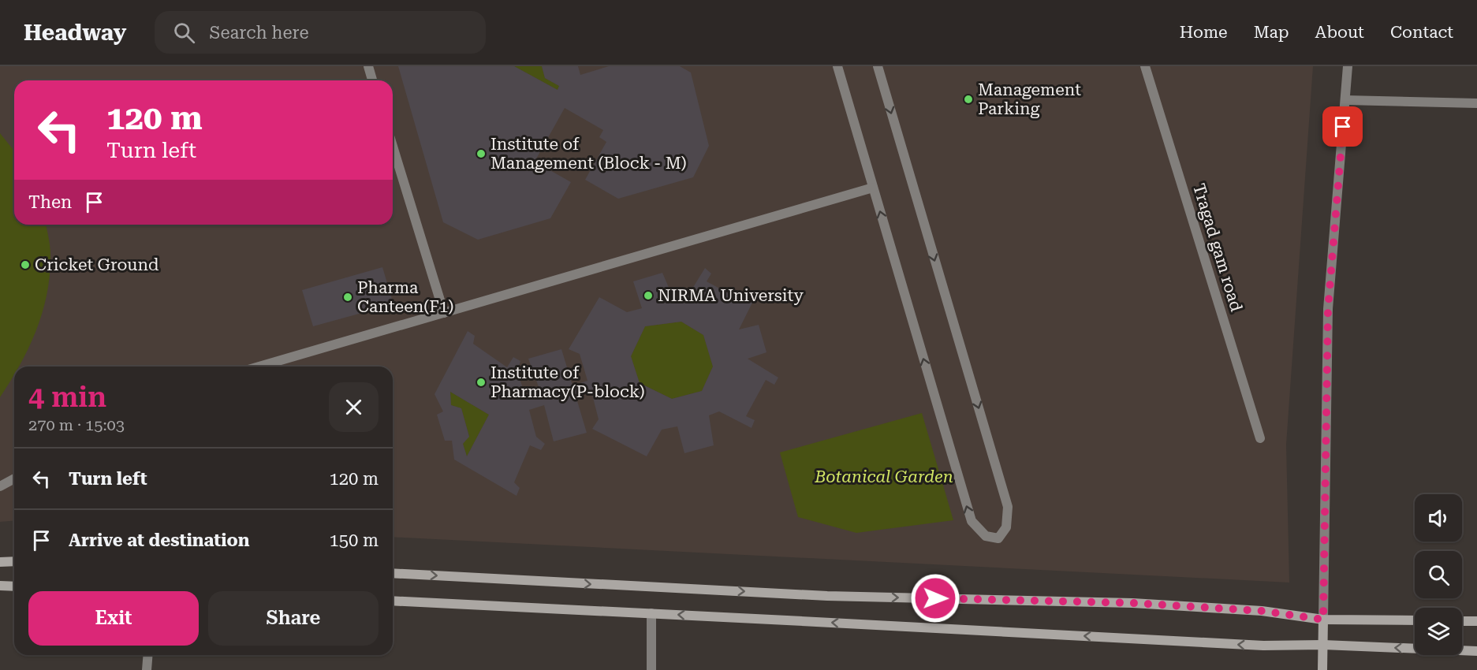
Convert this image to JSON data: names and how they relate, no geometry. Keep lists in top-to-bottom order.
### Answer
{
  "streets": {
    "street": ["Tragad gam road"]
  },
  "parks": ["Botanical Garden"],
  "places": [
    "Management Parking",
    "Institute of Management (Block - M)",
    "Cricket Ground",
    "NIRMA University",
    "Pharma Canteen(F1)",
    "Institute of Pharmacy(P-block)"
  ],
  "page": {
    "header": "Headway",
    "search": "Search here",
    "nav": [
      "Home",
      "Map",
      "About",
      "Contact"
    ],
    "turn": ["120 m", "Turn left"],
    "then": "Then",
    "heading": ["4 min", "270 m · 15:03"],
    "list": [
      {
        "name": "Turn left",
        "value": "120 m"
      },
      {
        "name": "Arrive at destination",
        "value": "150 m"
      }
    ],
    "buttons": ["Exit", "Share"]
  }
}
